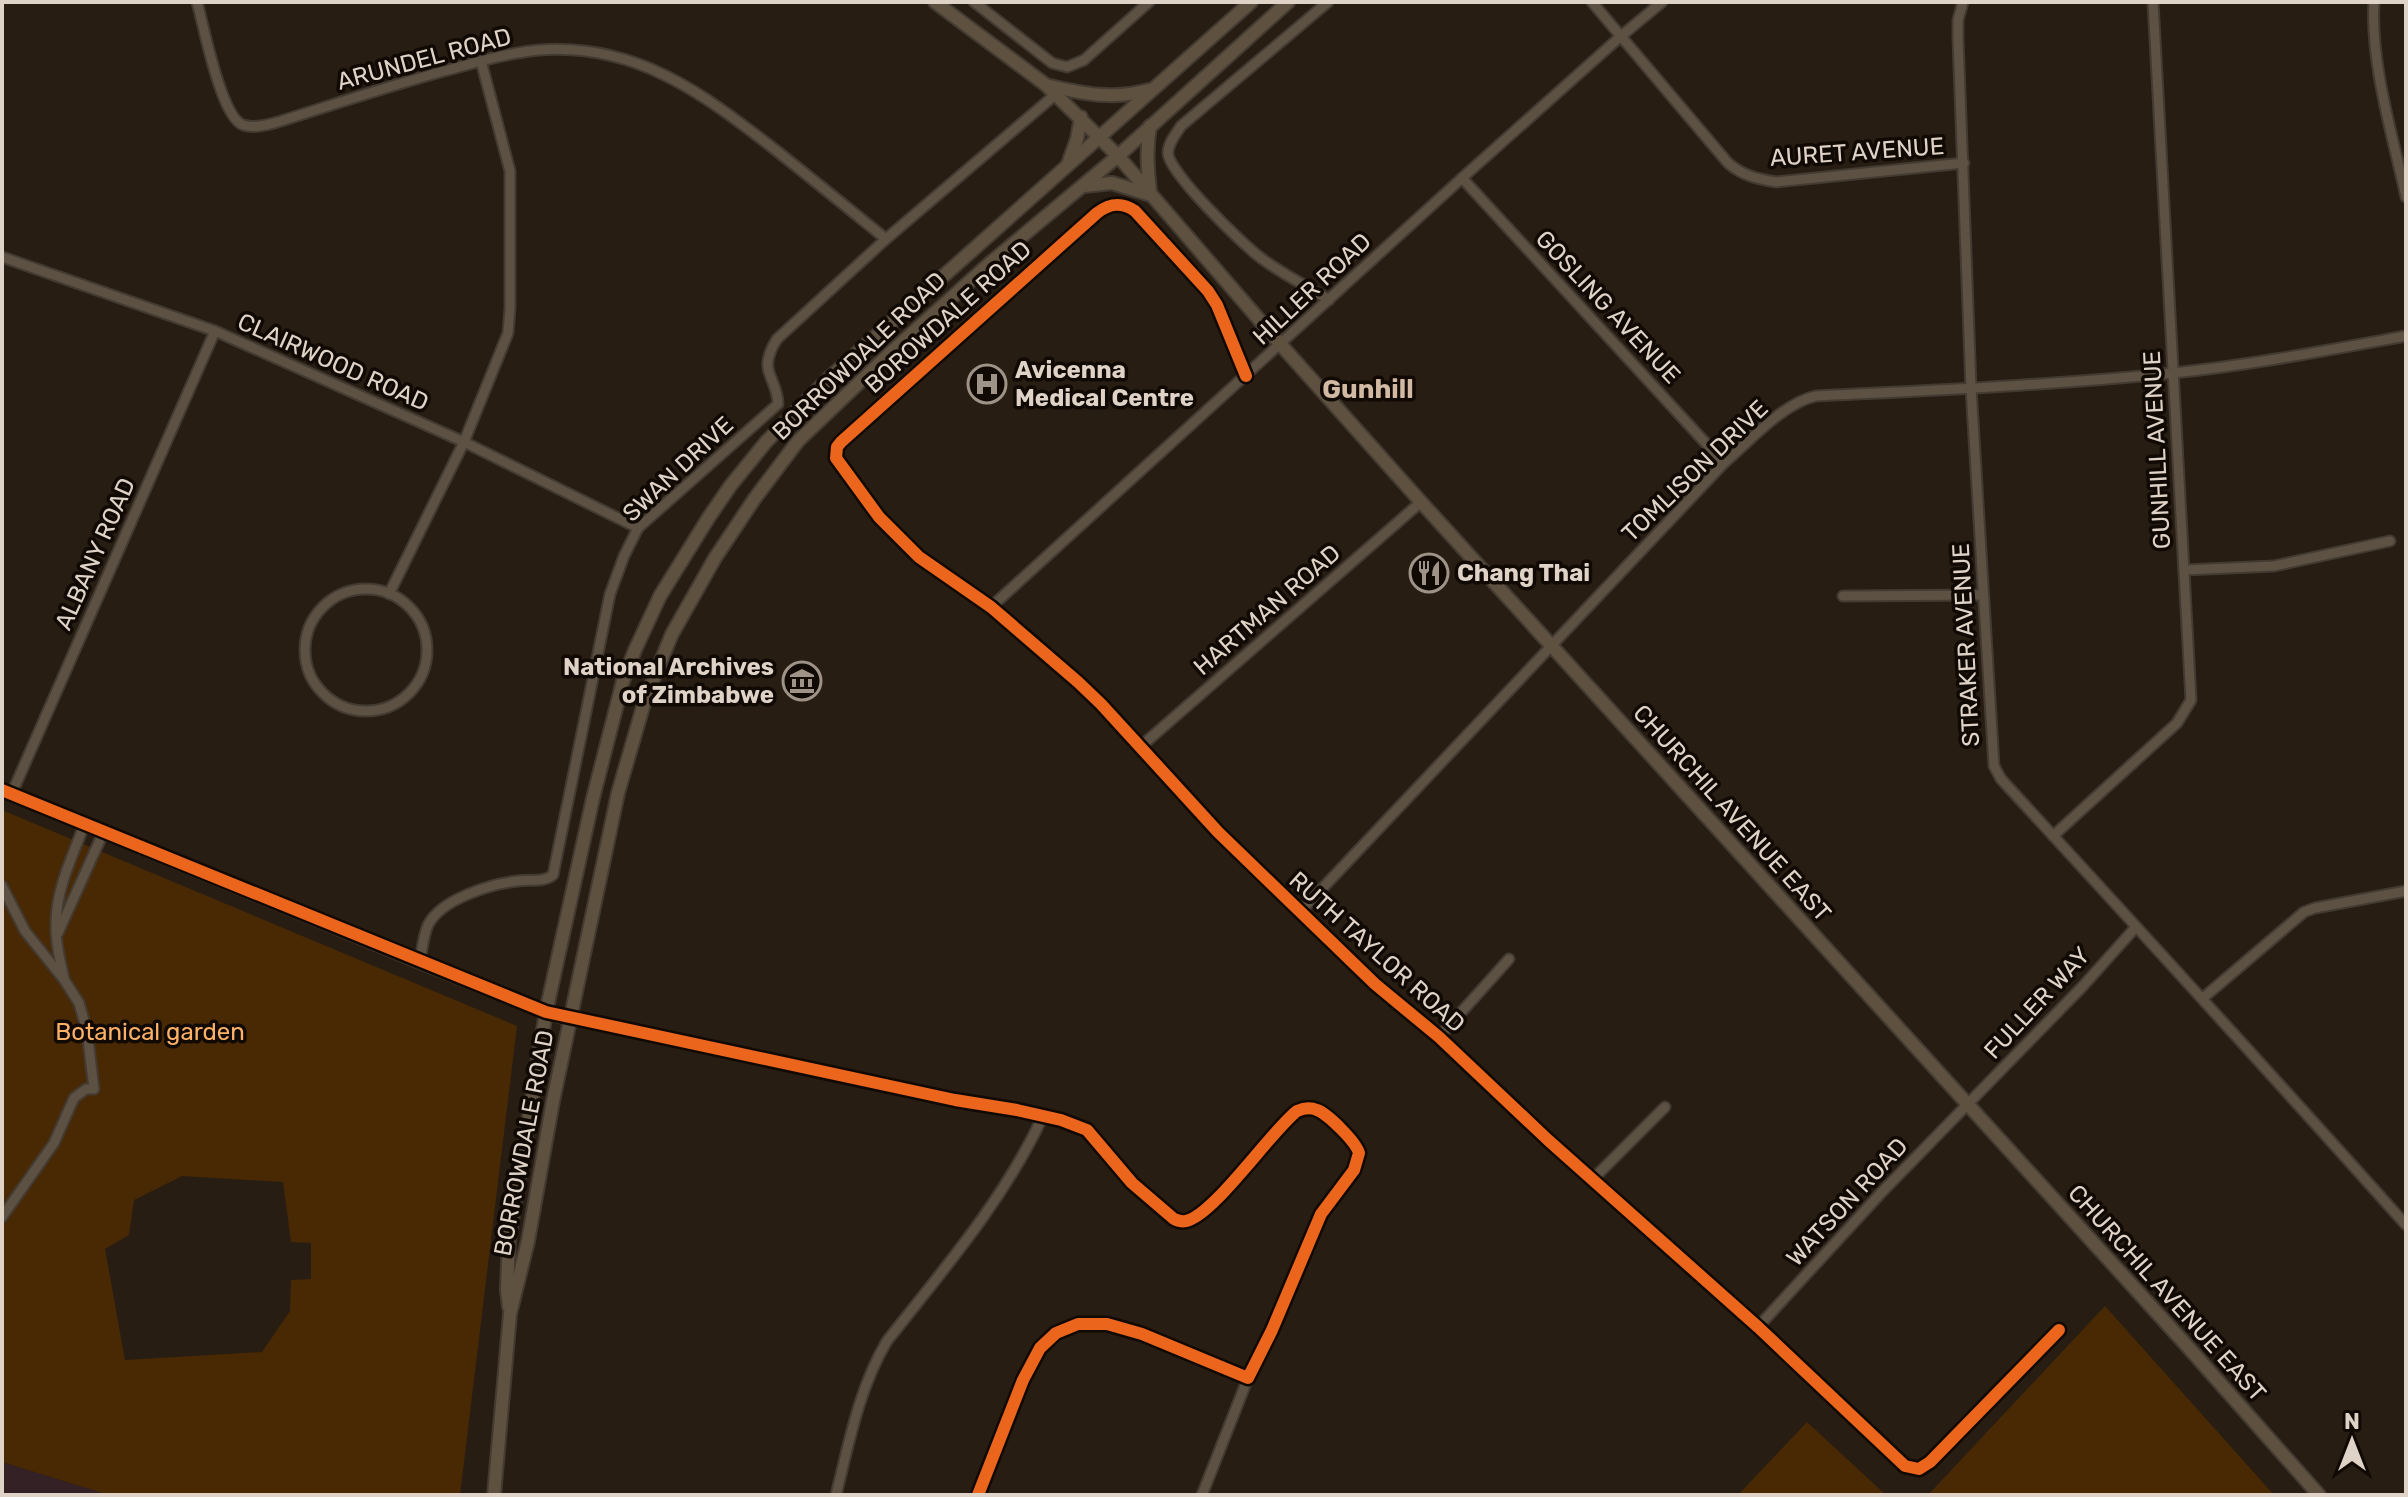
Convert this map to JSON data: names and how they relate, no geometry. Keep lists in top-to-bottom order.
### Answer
{
  "streets": {
    "main road": ["BORROWDALE ROAD", "CHURCHIL AVENUE EAST"],
    "street": [
      "ARUNDEL ROAD",
      "AURET AVENUE",
      "HILLER ROAD",
      "GOSLING AVENUE",
      "BOROWDALE ROAD",
      "CLAIRWOOD ROAD",
      "GUNHILL AVENUE",
      "SWAN DRIVE",
      "TOMLISON DRIVE",
      "ALBANY ROAD",
      "HARTMAN ROAD",
      "STRAKER AVENUE",
      "RUTH TAYLOR ROAD",
      "FULLER WAY",
      "WATSON ROAD"
    ]
  },
  "crossings": [
    ["ARUNDEL ROAD", "SWAN DRIVE"],
    ["AURET AVENUE", "HILLER ROAD"],
    ["AURET AVENUE", "STRAKER AVENUE"],
    ["HILLER ROAD", "GOSLING AVENUE"],
    ["HILLER ROAD", "BOROWDALE ROAD"],
    ["HILLER ROAD", "CHURCHIL AVENUE EAST"],
    ["HILLER ROAD", "RUTH TAYLOR ROAD"],
    ["GOSLING AVENUE", "TOMLISON DRIVE"],
    ["BOROWDALE ROAD", "RUTH TAYLOR ROAD"],
    ["BORROWDALE ROAD", "CHURCHIL AVENUE EAST"],
    ["CLAIRWOOD ROAD", "SWAN DRIVE"],
    ["CLAIRWOOD ROAD", "ALBANY ROAD"],
    ["GUNHILL AVENUE", "TOMLISON DRIVE"],
    ["GUNHILL AVENUE", "STRAKER AVENUE"],
    ["SWAN DRIVE", "CHURCHIL AVENUE EAST"],
    ["TOMLISON DRIVE", "STRAKER AVENUE"],
    ["TOMLISON DRIVE", "CHURCHIL AVENUE EAST"],
    ["TOMLISON DRIVE", "RUTH TAYLOR ROAD"],
    ["HARTMAN ROAD", "CHURCHIL AVENUE EAST"],
    ["HARTMAN ROAD", "RUTH TAYLOR ROAD"],
    ["STRAKER AVENUE", "FULLER WAY"],
    ["CHURCHIL AVENUE EAST", "FULLER WAY"],
    ["CHURCHIL AVENUE EAST", "WATSON ROAD"],
    ["RUTH TAYLOR ROAD", "WATSON ROAD"],
    ["FULLER WAY", "WATSON ROAD"]
  ],
  "districts": ["Gunhill"],
  "parks": ["Botanical garden"],
  "places": {
    "hospital": ["Avicenna Medical Centre"],
    "restaurant": ["Chang Thai"],
    "museum": ["National Archives of Zimbabwe"]
  },
  "north": "top"
}
